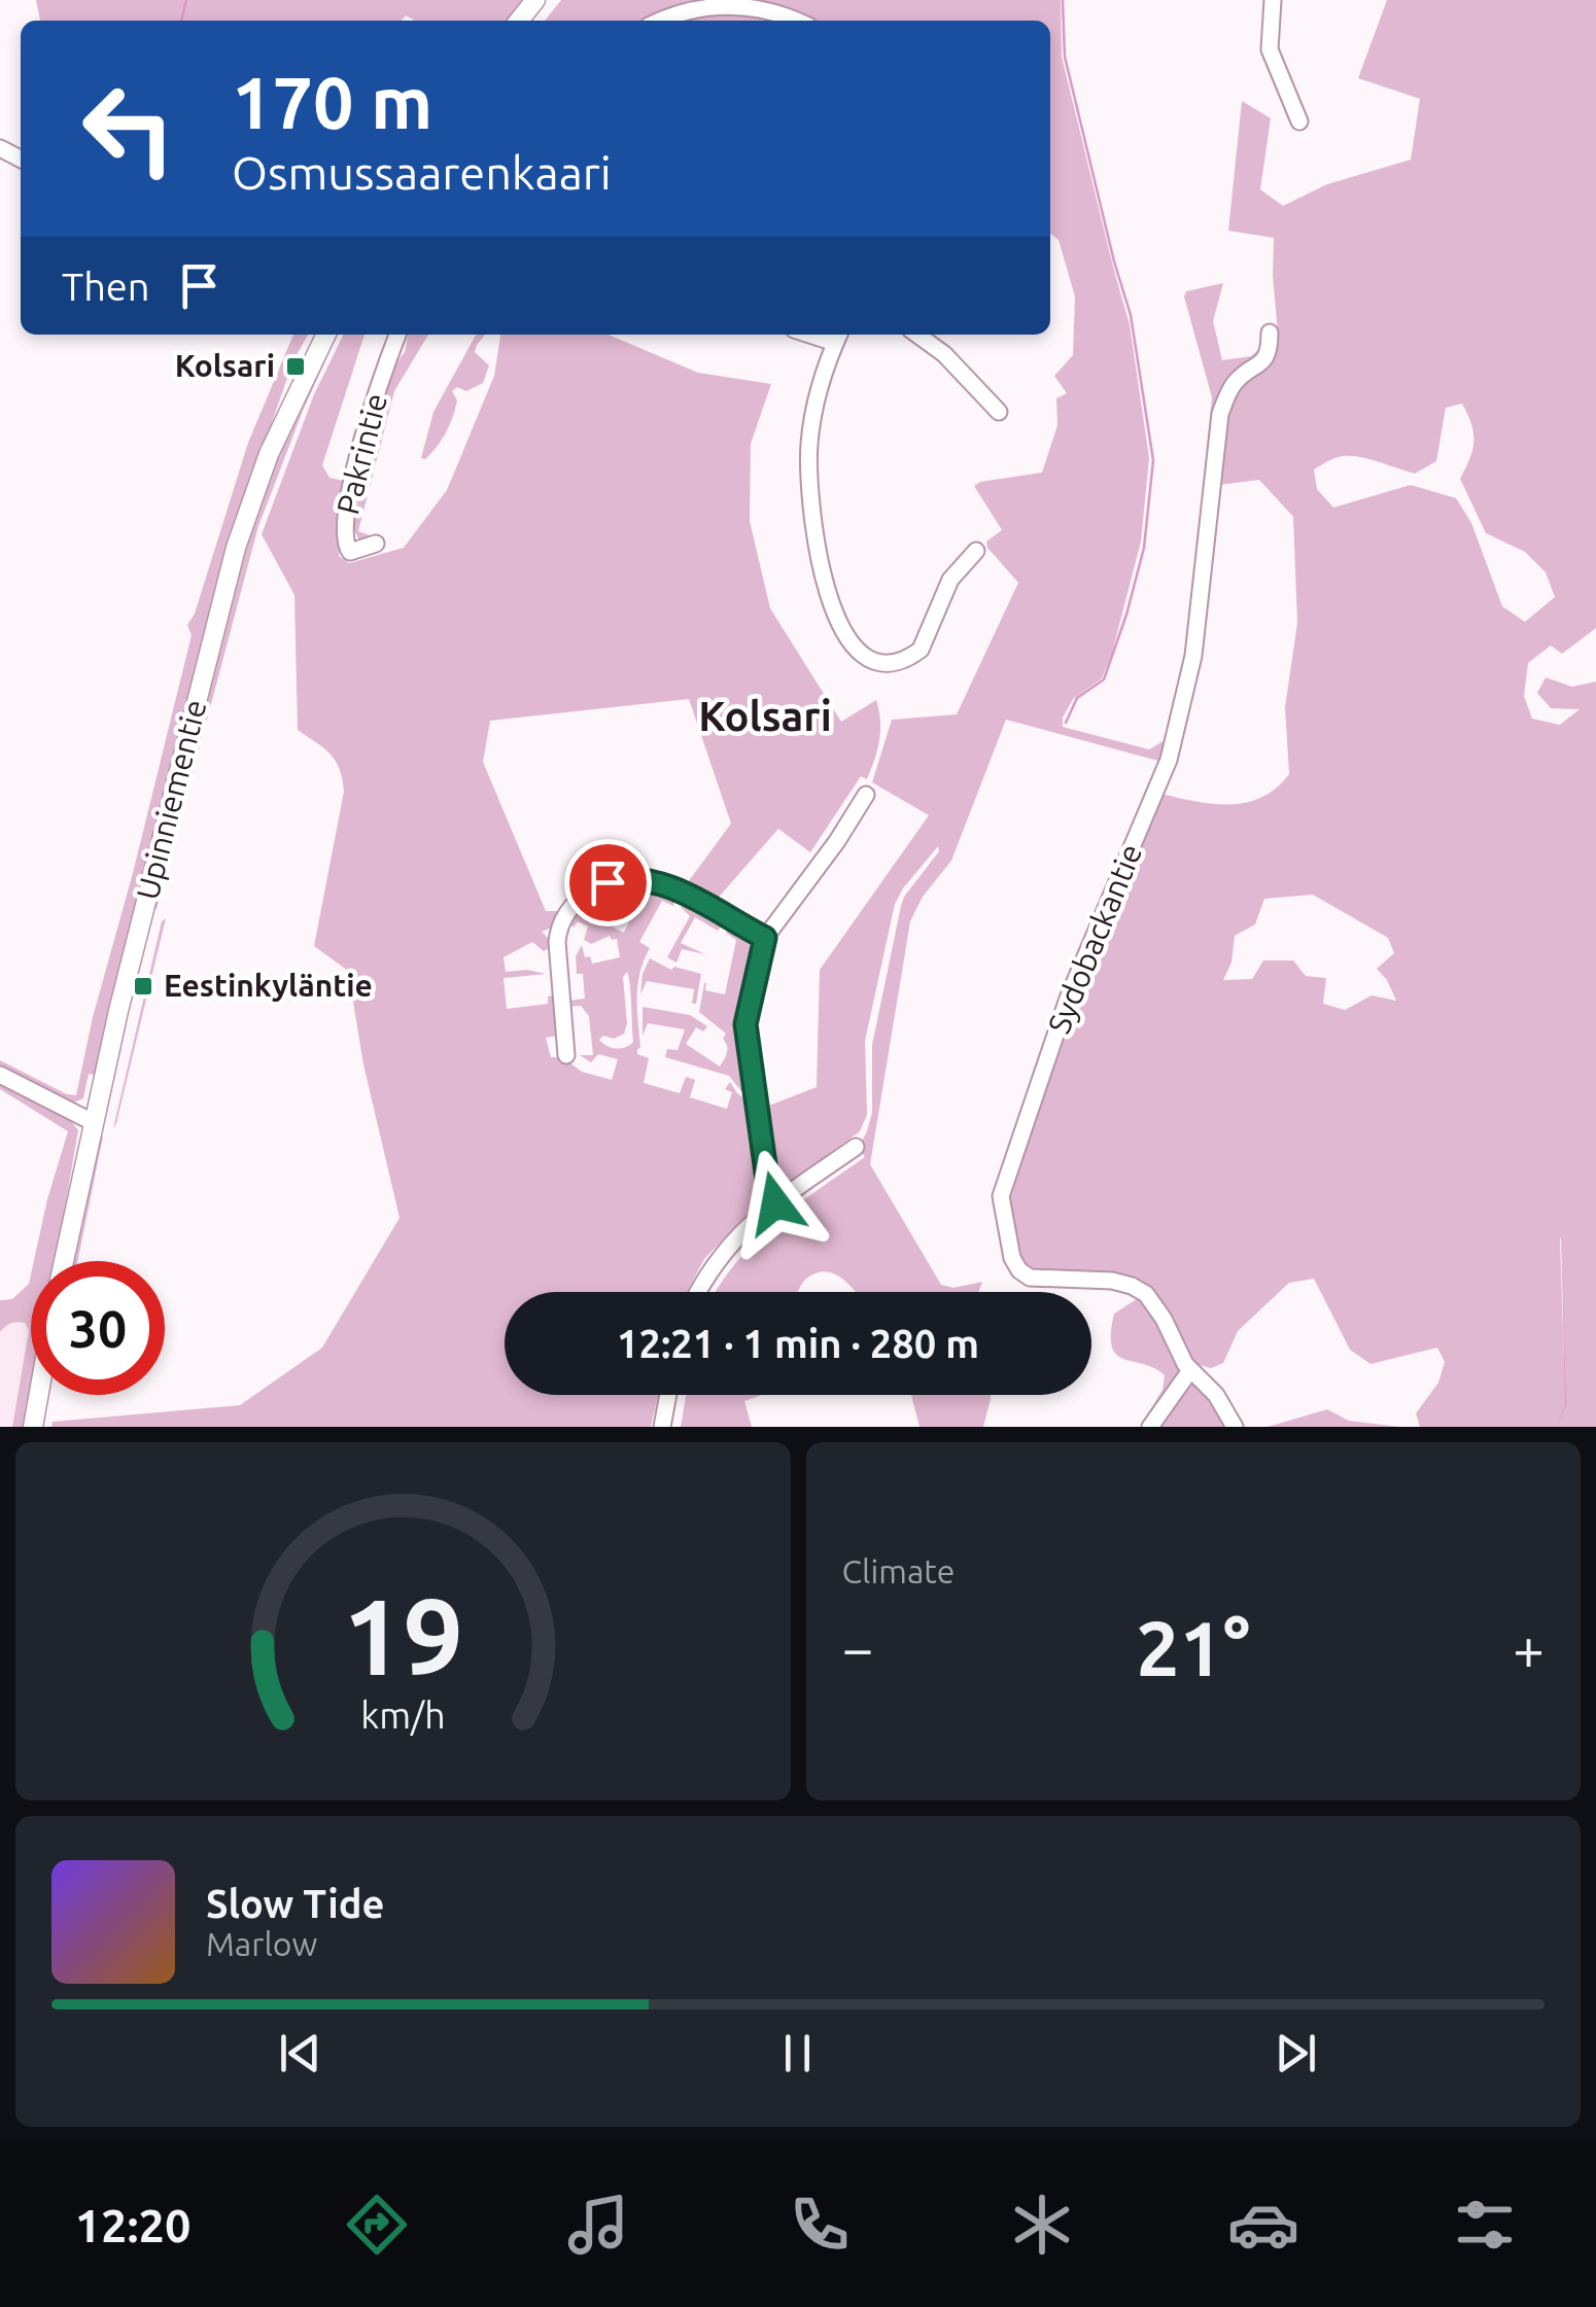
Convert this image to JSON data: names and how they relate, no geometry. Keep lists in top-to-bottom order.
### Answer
{
  "streets": {
    "main road": ["Upinniementie"],
    "street": ["Pakrintie", "Sydobackantie"]
  },
  "districts": ["Kolsari"],
  "places": {
    "transit": ["Kolsari", "Eestinkyläntie"]
  },
  "page": {
    "turn": ["170 m", "Osmussaarenkaari"],
    "then": "Then",
    "limit": "30",
    "trip": "12:21 · 1 min · 280 m",
    "tile": "Climate",
    "heat": ["−", "21°", "+"],
    "song": ["Slow Tide", "Marlow"],
    "tabs": "12:20",
    "gauge": ["19", "km/h"]
  }
}
